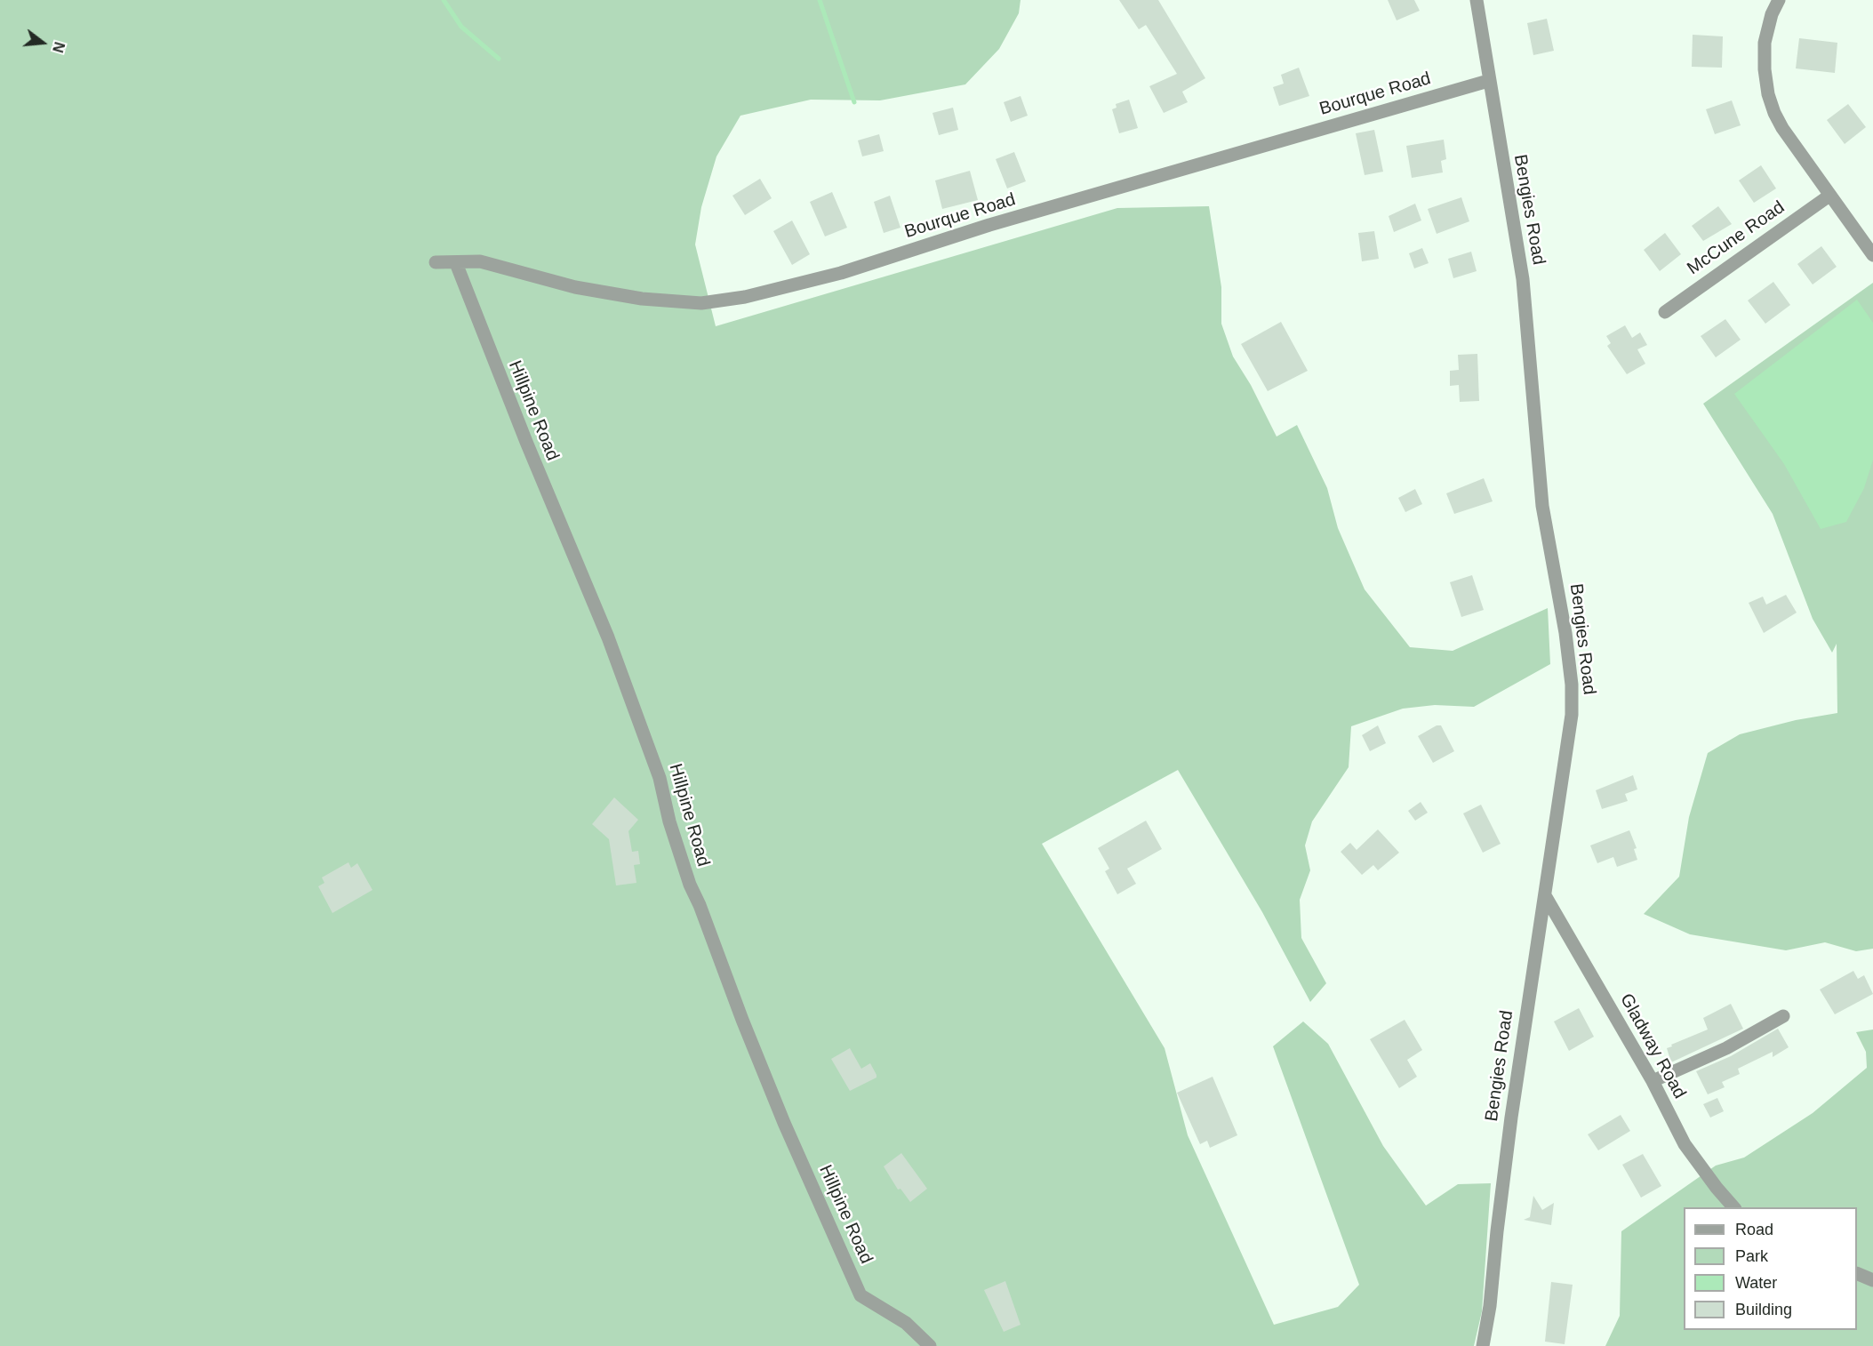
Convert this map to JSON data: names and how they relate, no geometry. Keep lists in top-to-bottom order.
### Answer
{
  "streets": {
    "street": [
      "Bourque Road",
      "Bengies Road",
      "McCune Road",
      "Hillpine Road",
      "Gladway Road"
    ]
  },
  "crossings": [
    ["Bourque Road", "Bengies Road"],
    ["Bourque Road", "Hillpine Road"],
    ["Bengies Road", "Gladway Road"]
  ],
  "legend": [
    "Road",
    "Park",
    "Water",
    "Building"
  ],
  "north": "right"
}
